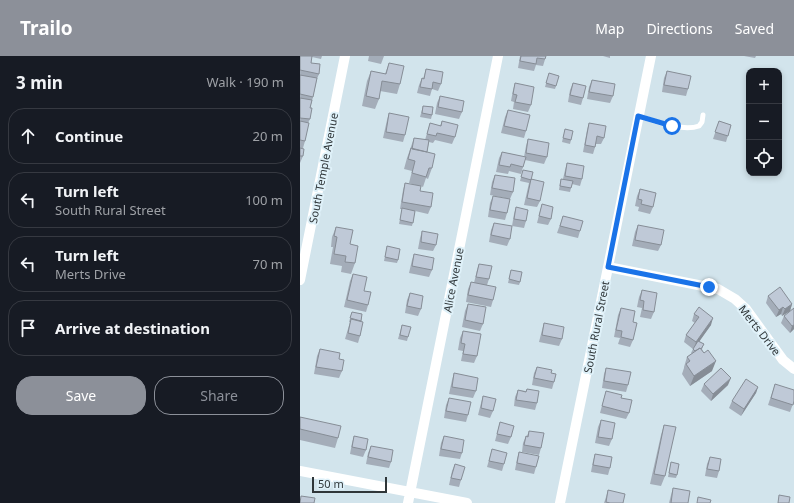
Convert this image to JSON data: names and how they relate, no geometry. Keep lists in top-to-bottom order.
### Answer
{
  "streets": {
    "street": [
      "South Temple Avenue",
      "Alice Avenue",
      "South Rural Street",
      "Merts Drive"
    ]
  },
  "crossings": [
    ["South Rural Street", "Merts Drive"]
  ],
  "scale_bar": "50 m",
  "page": {
    "header": "Trailo",
    "nav": ["Map", "Directions", "Saved"],
    "heading": ["3 min", "Walk · 190 m"],
    "map_buttons": ["+", "−"],
    "list": [
      ["Continue", "20 m"],
      ["Turn left", "South Rural Street", "100 m"],
      ["Turn left", "Merts Drive", "70 m"],
      "Arrive at destination"
    ],
    "buttons": ["Save", "Share"],
    "scale": "50 m"
  }
}
